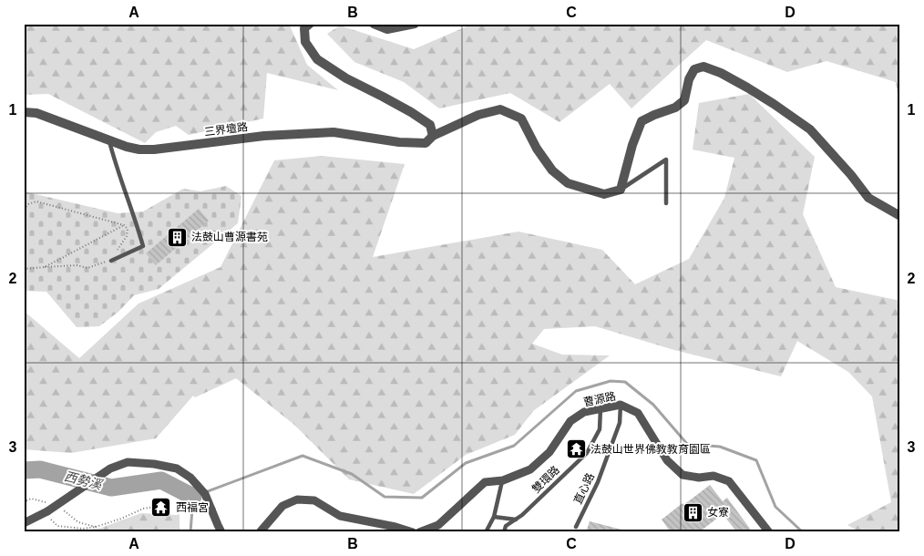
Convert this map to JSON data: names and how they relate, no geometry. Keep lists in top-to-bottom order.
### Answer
{
  "streets": {
    "street": ["三界壇路", "曹源路"],
    "lane": ["雙環路", "直心路"]
  },
  "crossings": [
    ["曹源路", "雙環路"],
    ["曹源路", "直心路"]
  ],
  "water": ["西勢溪"],
  "places": {
    "building": ["法鼓山曹源書苑", "女寮"],
    "temple": ["法鼓山世界佛教教育園區", "西福宮"]
  },
  "grid": {
    "columns": [
      "A",
      "B",
      "C",
      "D"
    ],
    "rows": ["1", "2", "3"]
  }
}
